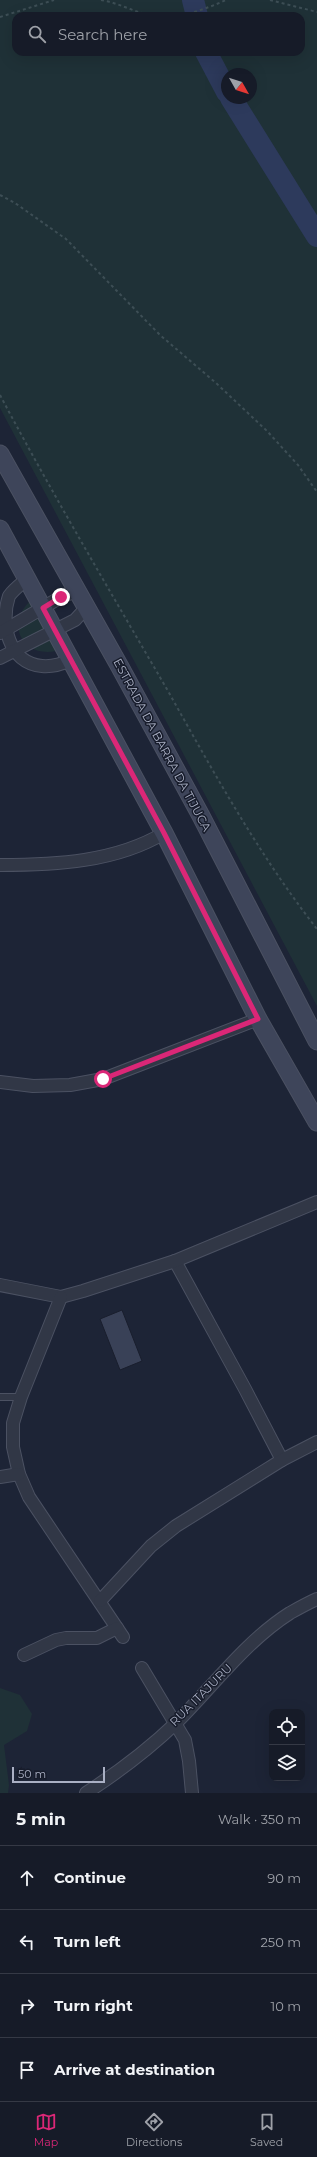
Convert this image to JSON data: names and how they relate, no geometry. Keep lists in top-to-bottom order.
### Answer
{
  "streets": {
    "main road": ["ESTRADA DA BARRA DA TIJUCA"],
    "street": ["RUA ITAJURU"]
  },
  "scale_bar": "50 m",
  "north": "bottom right",
  "page": {
    "search": "Search here",
    "scale": "50 m",
    "heading": ["5 min", "Walk · 350 m"],
    "list": [
      ["Continue", "90 m"],
      ["Turn left", "250 m"],
      ["Turn right", "10 m"],
      "Arrive at destination"
    ],
    "nav": ["Map", "Directions", "Saved"]
  }
}
